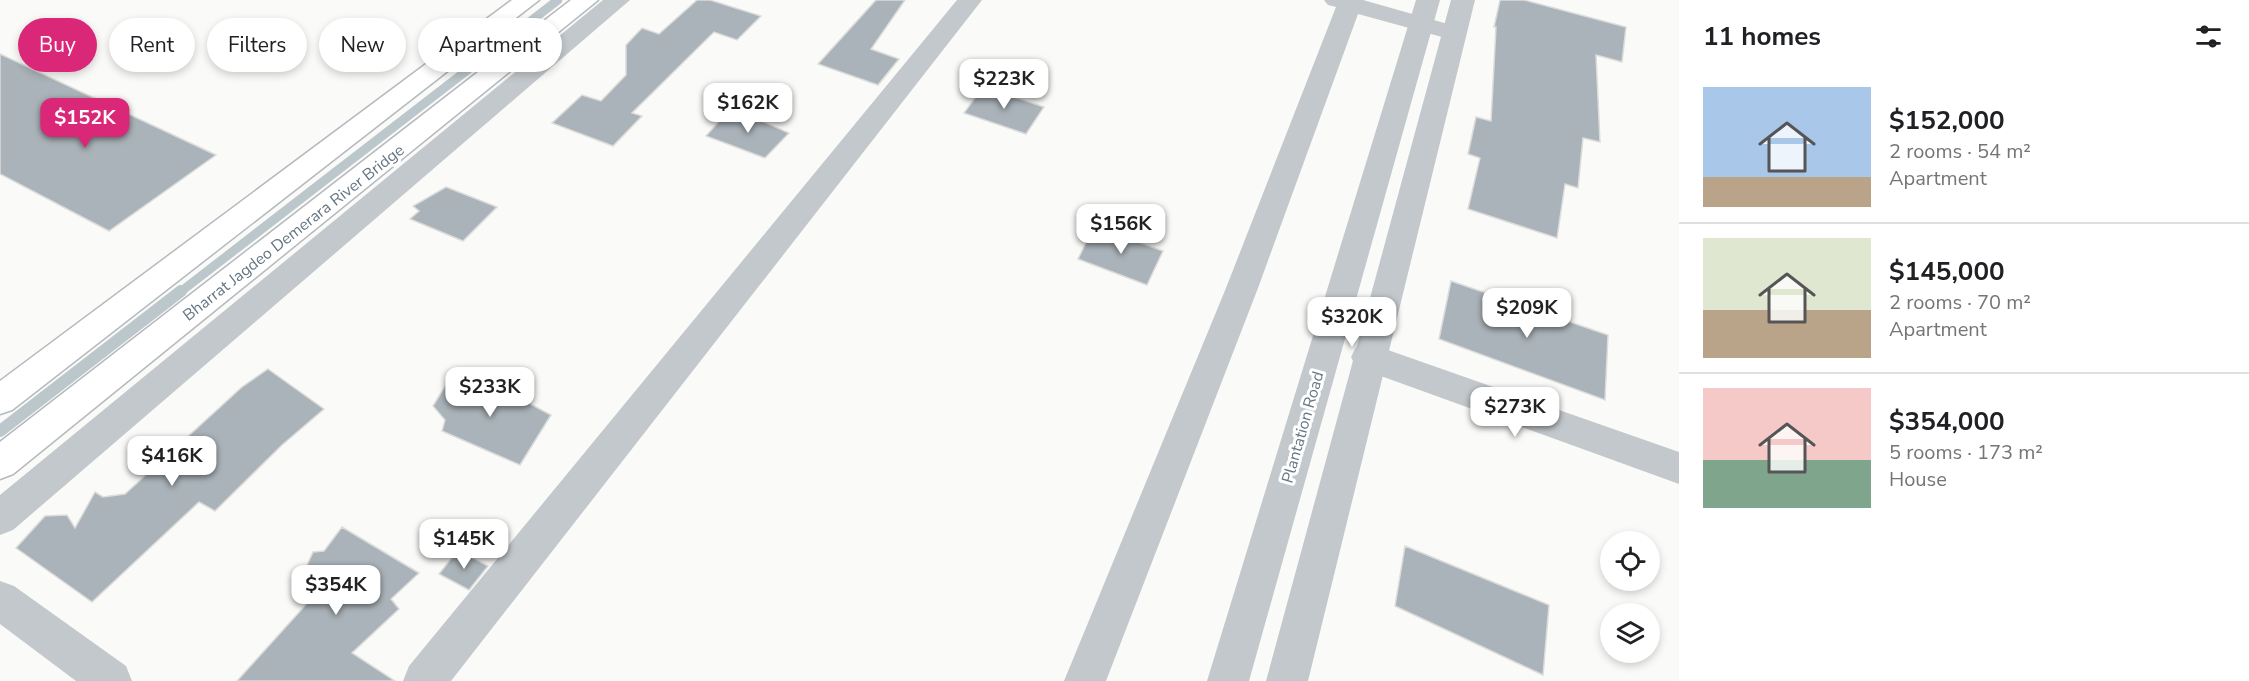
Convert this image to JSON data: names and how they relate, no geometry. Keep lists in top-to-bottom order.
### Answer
{
  "streets": {
    "main road": ["Bharrat Jagdeo Demerara River Bridge"],
    "street": ["Plantation Road"]
  },
  "page": {
    "heading": "11 homes",
    "chip": [
      "Buy",
      "Rent",
      "Filters",
      "New",
      "Apartment"
    ],
    "price": [
      "$223K",
      "$162K",
      "$152K",
      "$156K",
      "$209K",
      "$320K",
      "$233K",
      "$273K",
      "$416K",
      "$145K",
      "$354K"
    ],
    "list": [
      {
        "name": "$152,000",
        "note": "2 rooms · 54 m² · Apartment"
      },
      {
        "name": "$145,000",
        "note": "2 rooms · 70 m² · Apartment"
      },
      {
        "name": "$354,000",
        "note": "5 rooms · 173 m² · House"
      }
    ]
  }
}
